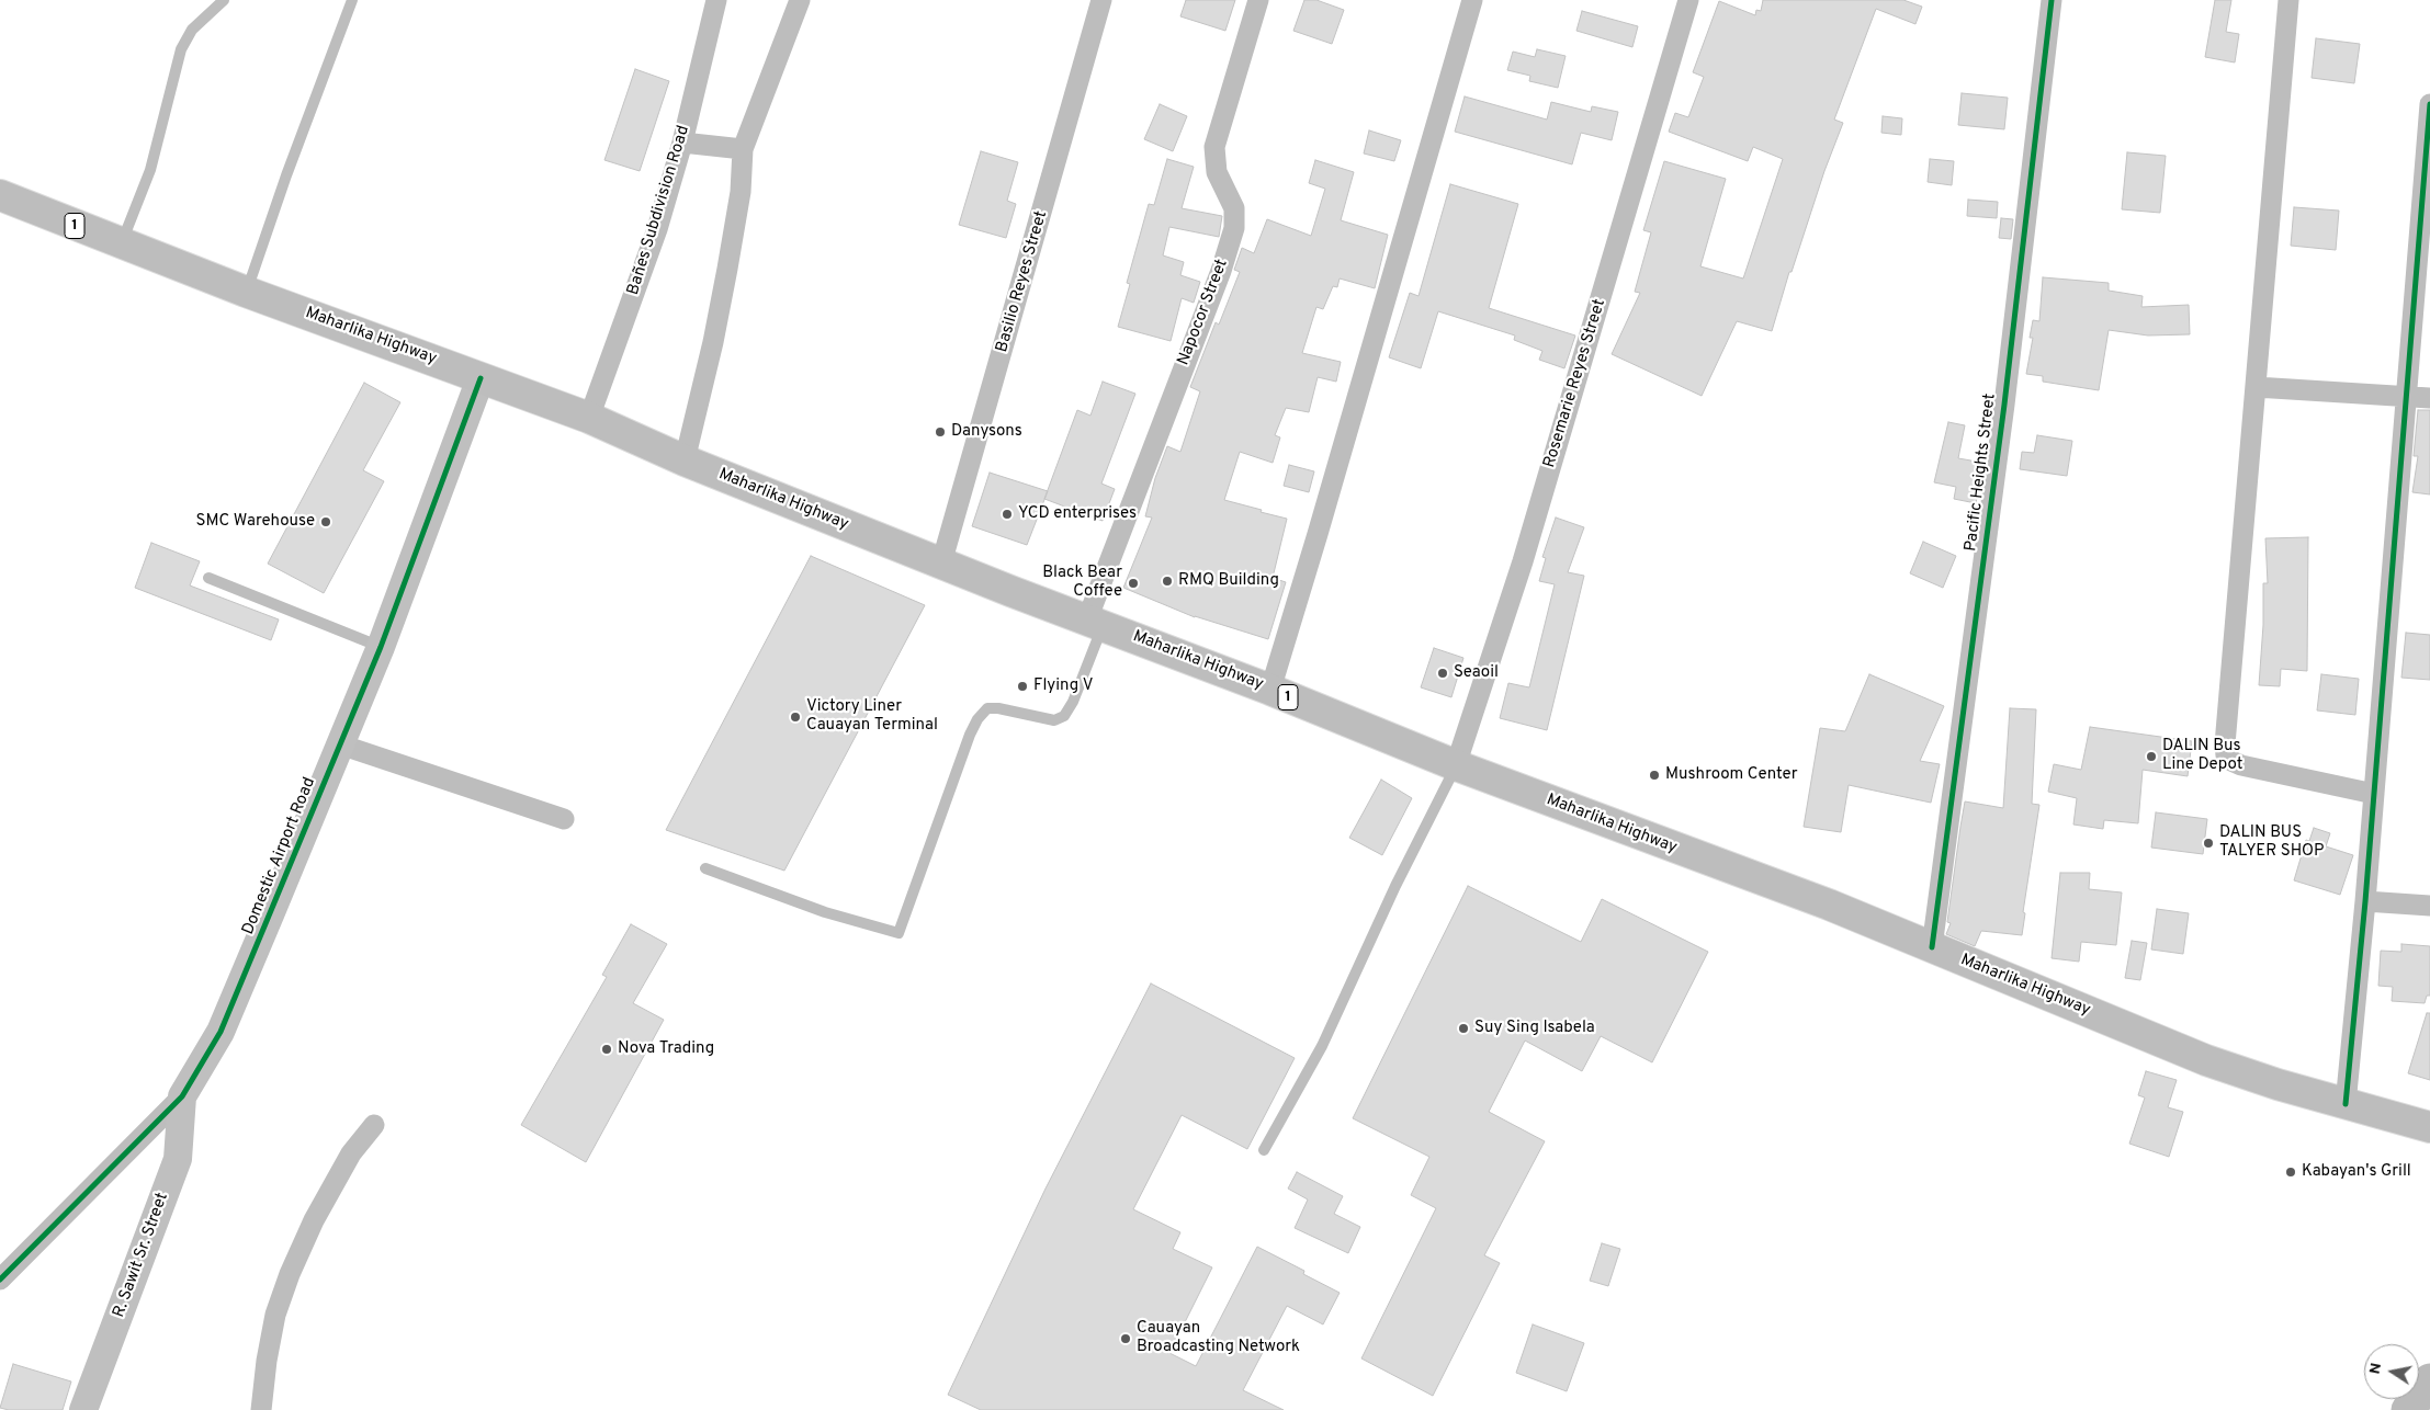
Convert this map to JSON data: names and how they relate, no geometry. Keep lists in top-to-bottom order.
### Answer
{
  "streets": {
    "highway": ["1", "Maharlika Highway"],
    "street": [
      "Bañes Subdivision Road",
      "Basilio Reyes Street",
      "Napocor Street",
      "Rosemarie Reyes Street",
      "Pacific Heights Street",
      "Domestic Airport Road",
      "R. Sawit Sr. Street"
    ]
  },
  "crossings": [
    ["Bañes Subdivision Road", "Maharlika Highway"],
    ["Basilio Reyes Street", "Maharlika Highway"],
    ["Napocor Street", "Maharlika Highway"],
    ["Maharlika Highway", "Rosemarie Reyes Street"],
    ["Maharlika Highway", "Pacific Heights Street"],
    ["Maharlika Highway", "Domestic Airport Road"],
    ["Domestic Airport Road", "R. Sawit Sr. Street"]
  ],
  "places": [
    "Danysons",
    "YCD enterprises",
    "SMC Warehouse",
    "RMQ Building",
    "Black Bear Coffee",
    "Seaoil",
    "Flying V",
    "Victory Liner Cauayan Terminal",
    "DALIN Bus Line Depot",
    "Mushroom Center",
    "DALIN BUS TALYER SHOP",
    "Suy Sing Isabela",
    "Nova Trading",
    "Kabayan's Grill",
    "Cauayan Broadcasting Network"
  ],
  "north": "left"
}
